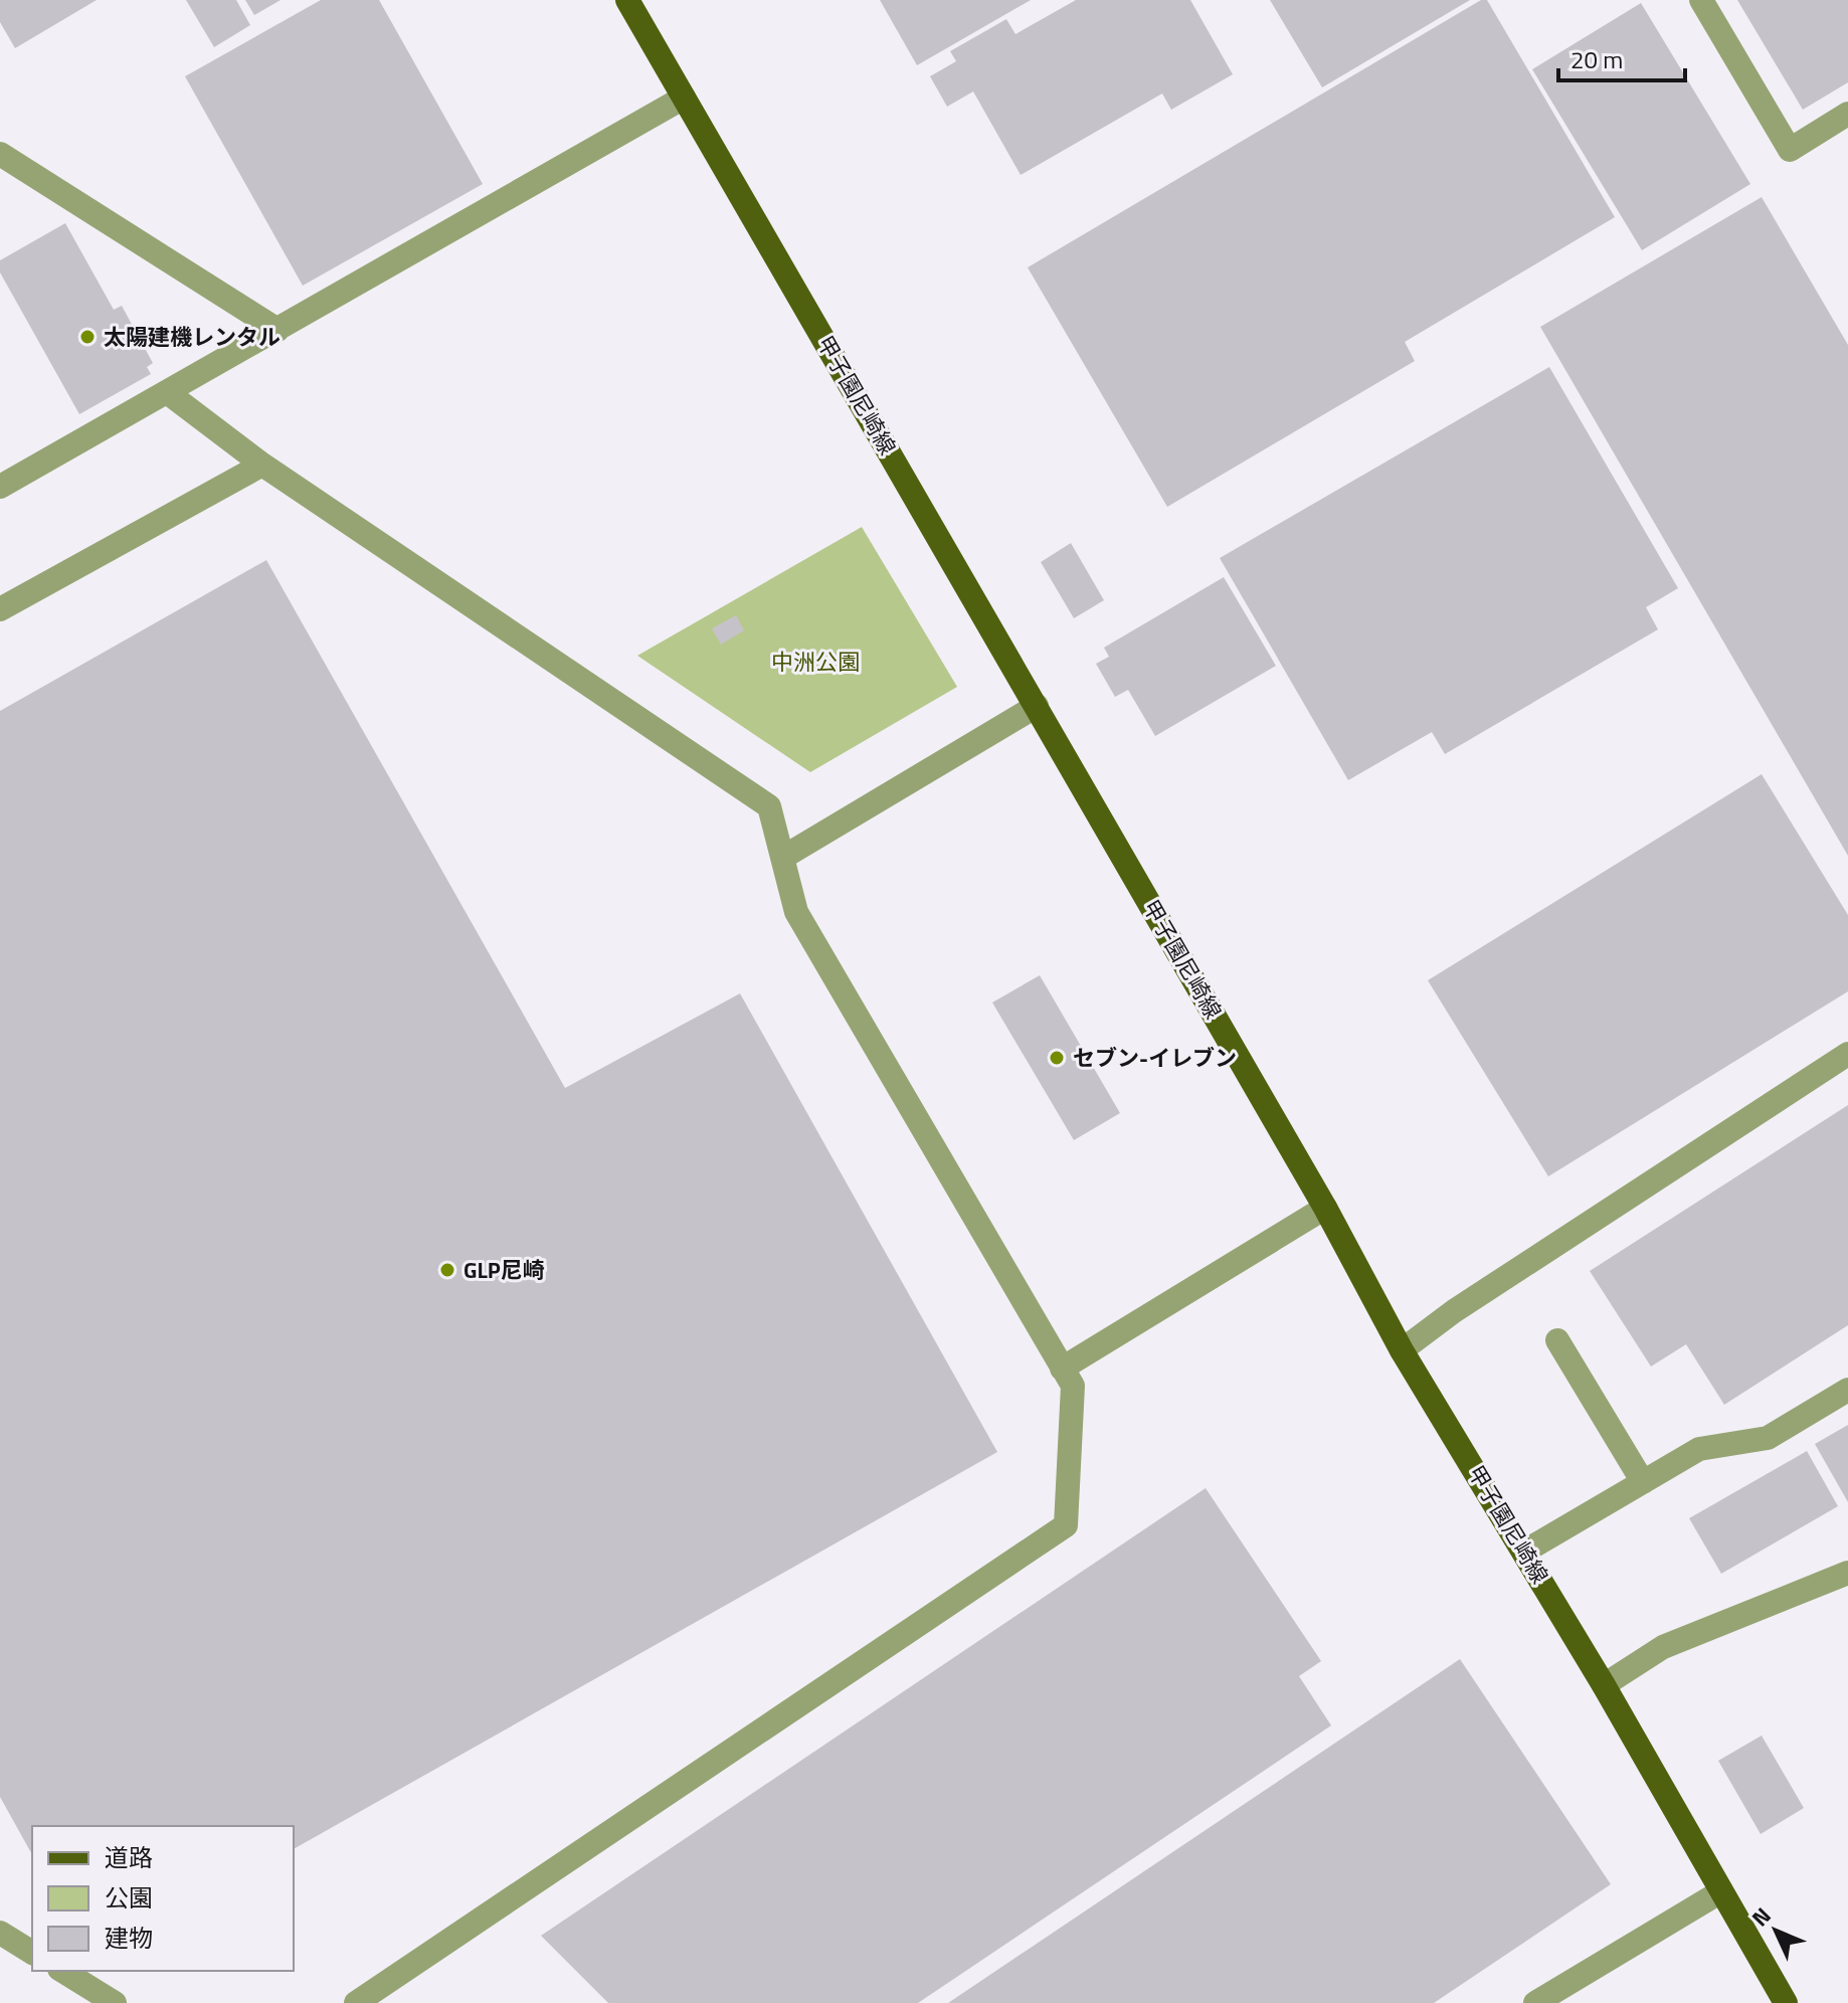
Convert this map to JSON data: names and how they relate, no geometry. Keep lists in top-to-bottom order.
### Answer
{
  "streets": {
    "main road": ["甲子園尼崎線"]
  },
  "parks": ["中洲公園"],
  "places": ["太陽建機レンタル", "セブン-イレブン", "GLP尼崎"],
  "legend": ["道路", "公園", "建物"],
  "scale_bar": "20 m",
  "north": "top left"
}
